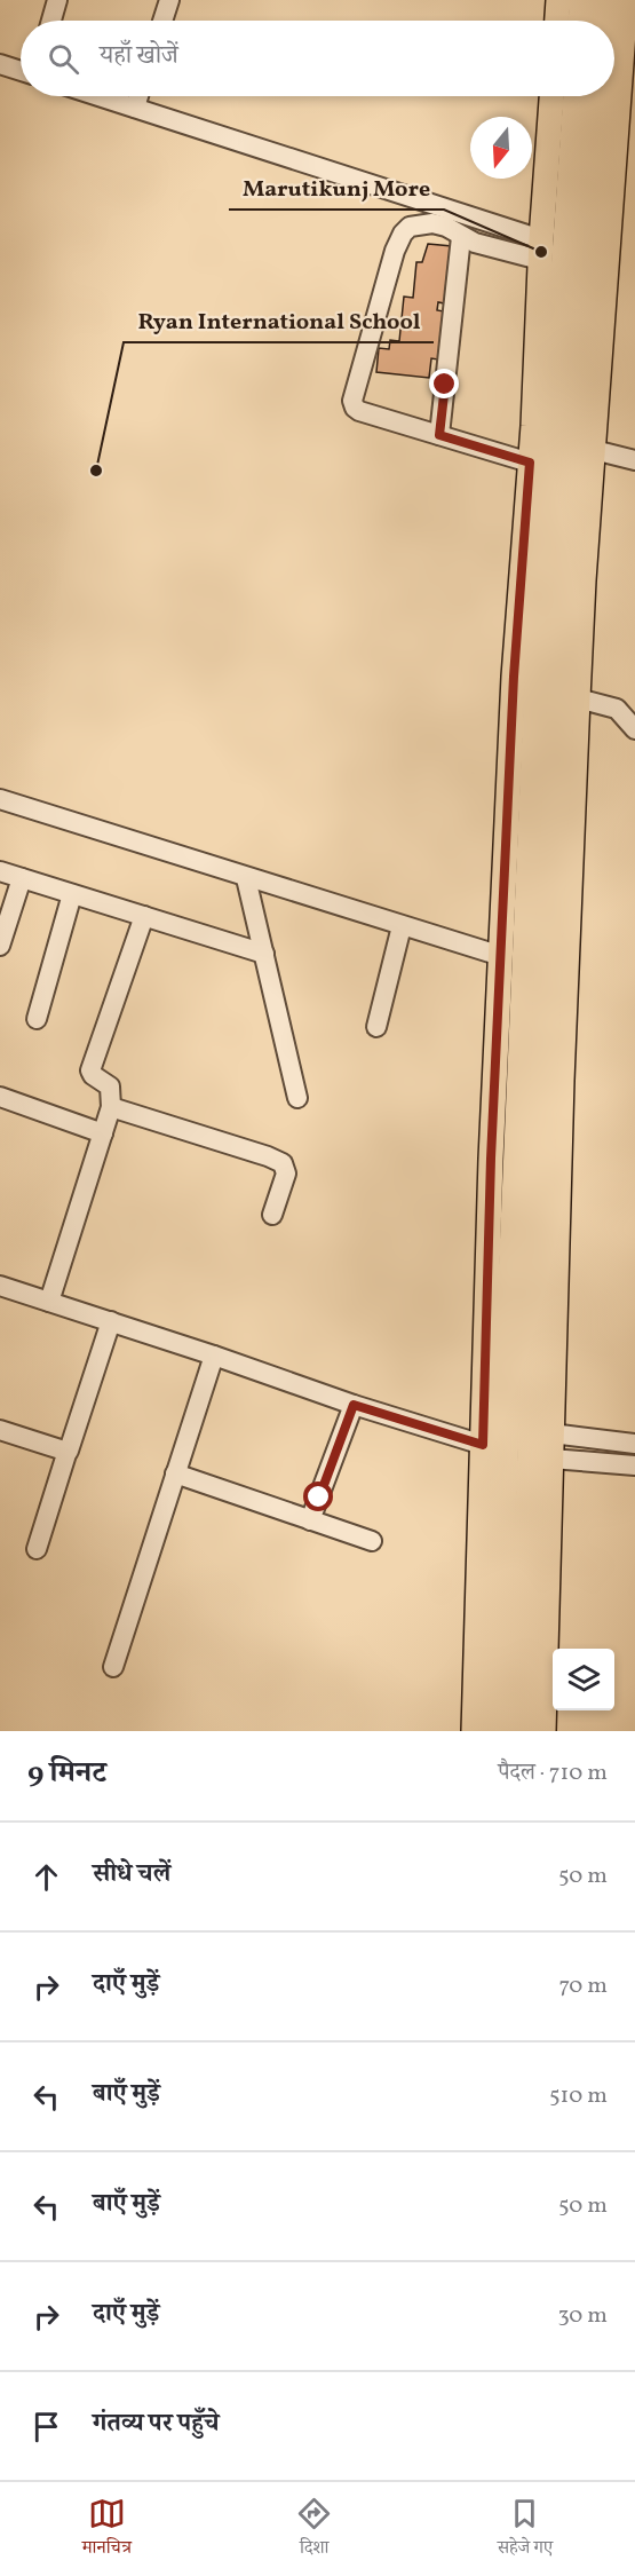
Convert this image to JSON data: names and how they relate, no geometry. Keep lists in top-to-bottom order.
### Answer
{
  "places": ["Marutikunj More", "Ryan International School"],
  "north": "bottom",
  "page": {
    "search": "यहाँ खोजें",
    "heading": ["9 मिनट", "पैदल · 710 m"],
    "list": [
      ["सीधे चलें", "50 m"],
      ["दाएँ मुड़ें", "70 m"],
      ["बाएँ मुड़ें", "510 m"],
      ["बाएँ मुड़ें", "50 m"],
      ["दाएँ मुड़ें", "30 m"],
      "गंतव्य पर पहुँचे"
    ],
    "nav": ["मानचित्र", "दिशा", "सहेजे गए"]
  }
}
